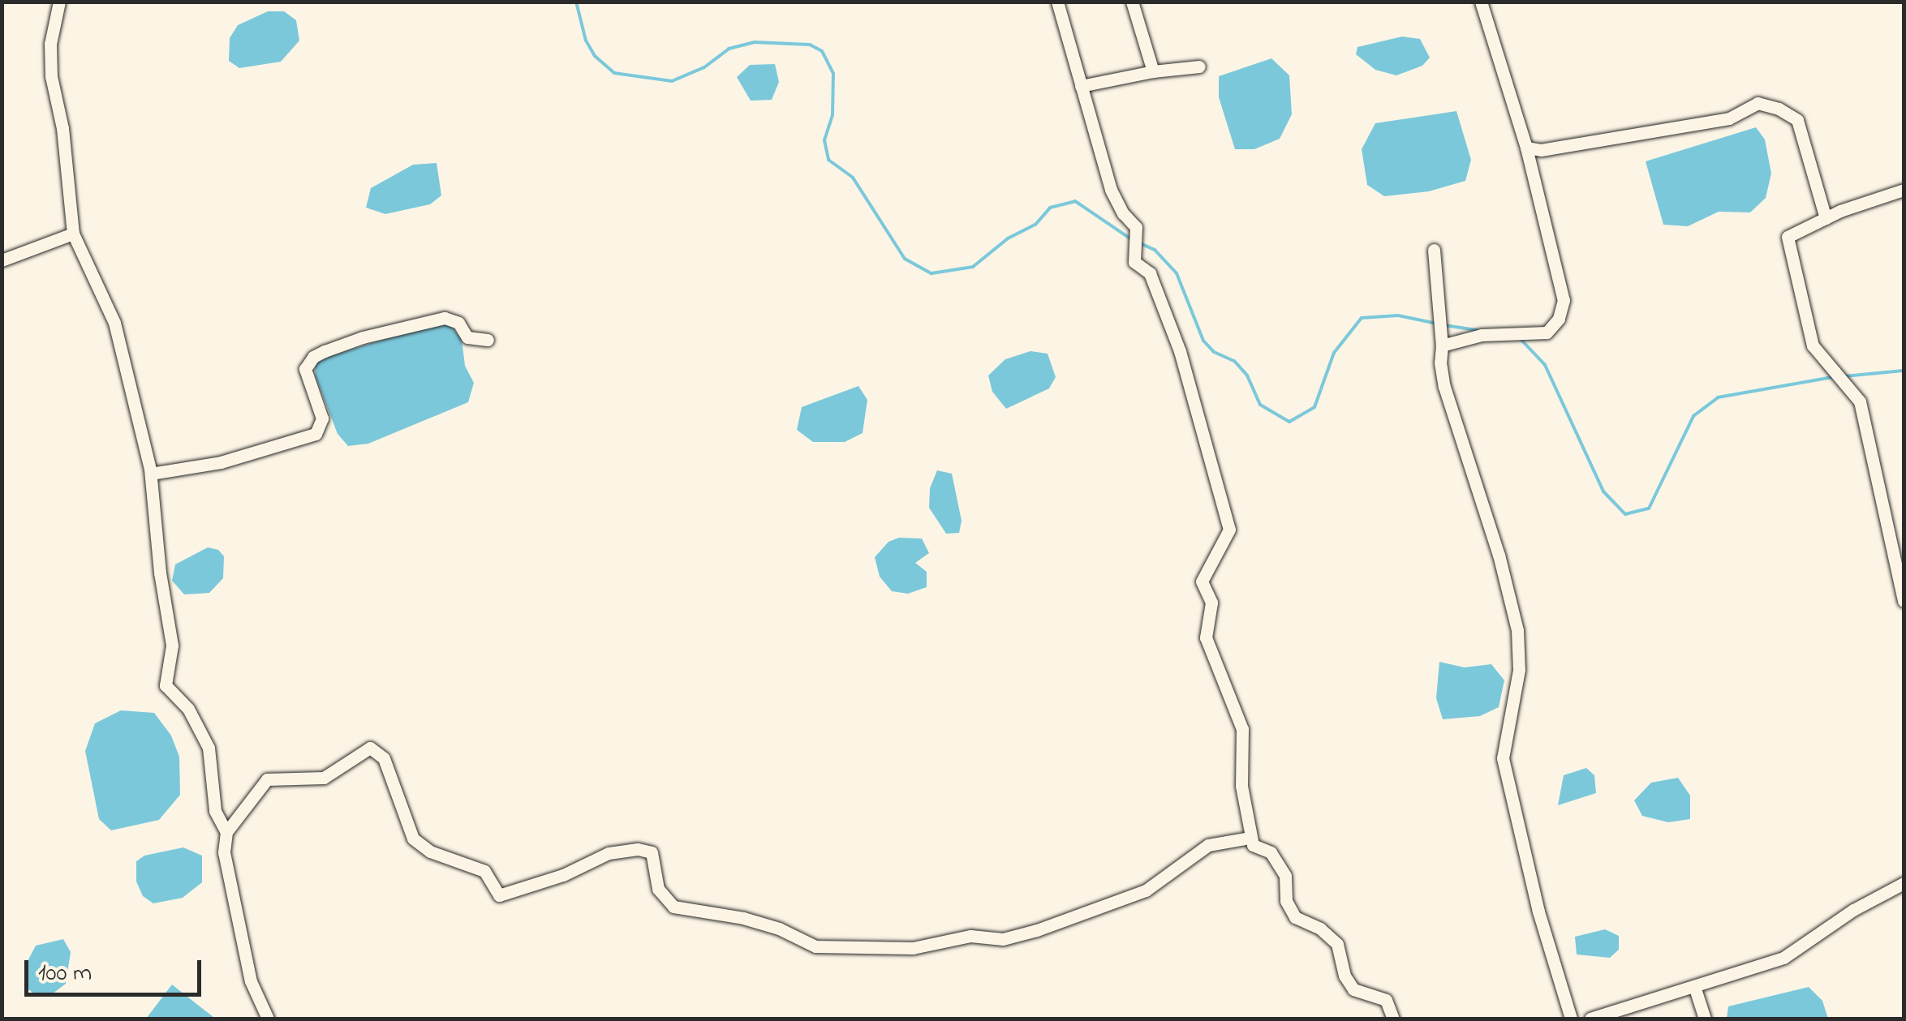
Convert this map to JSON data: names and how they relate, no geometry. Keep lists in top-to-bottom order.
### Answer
{
  "scale_bar": "100 m"
}
